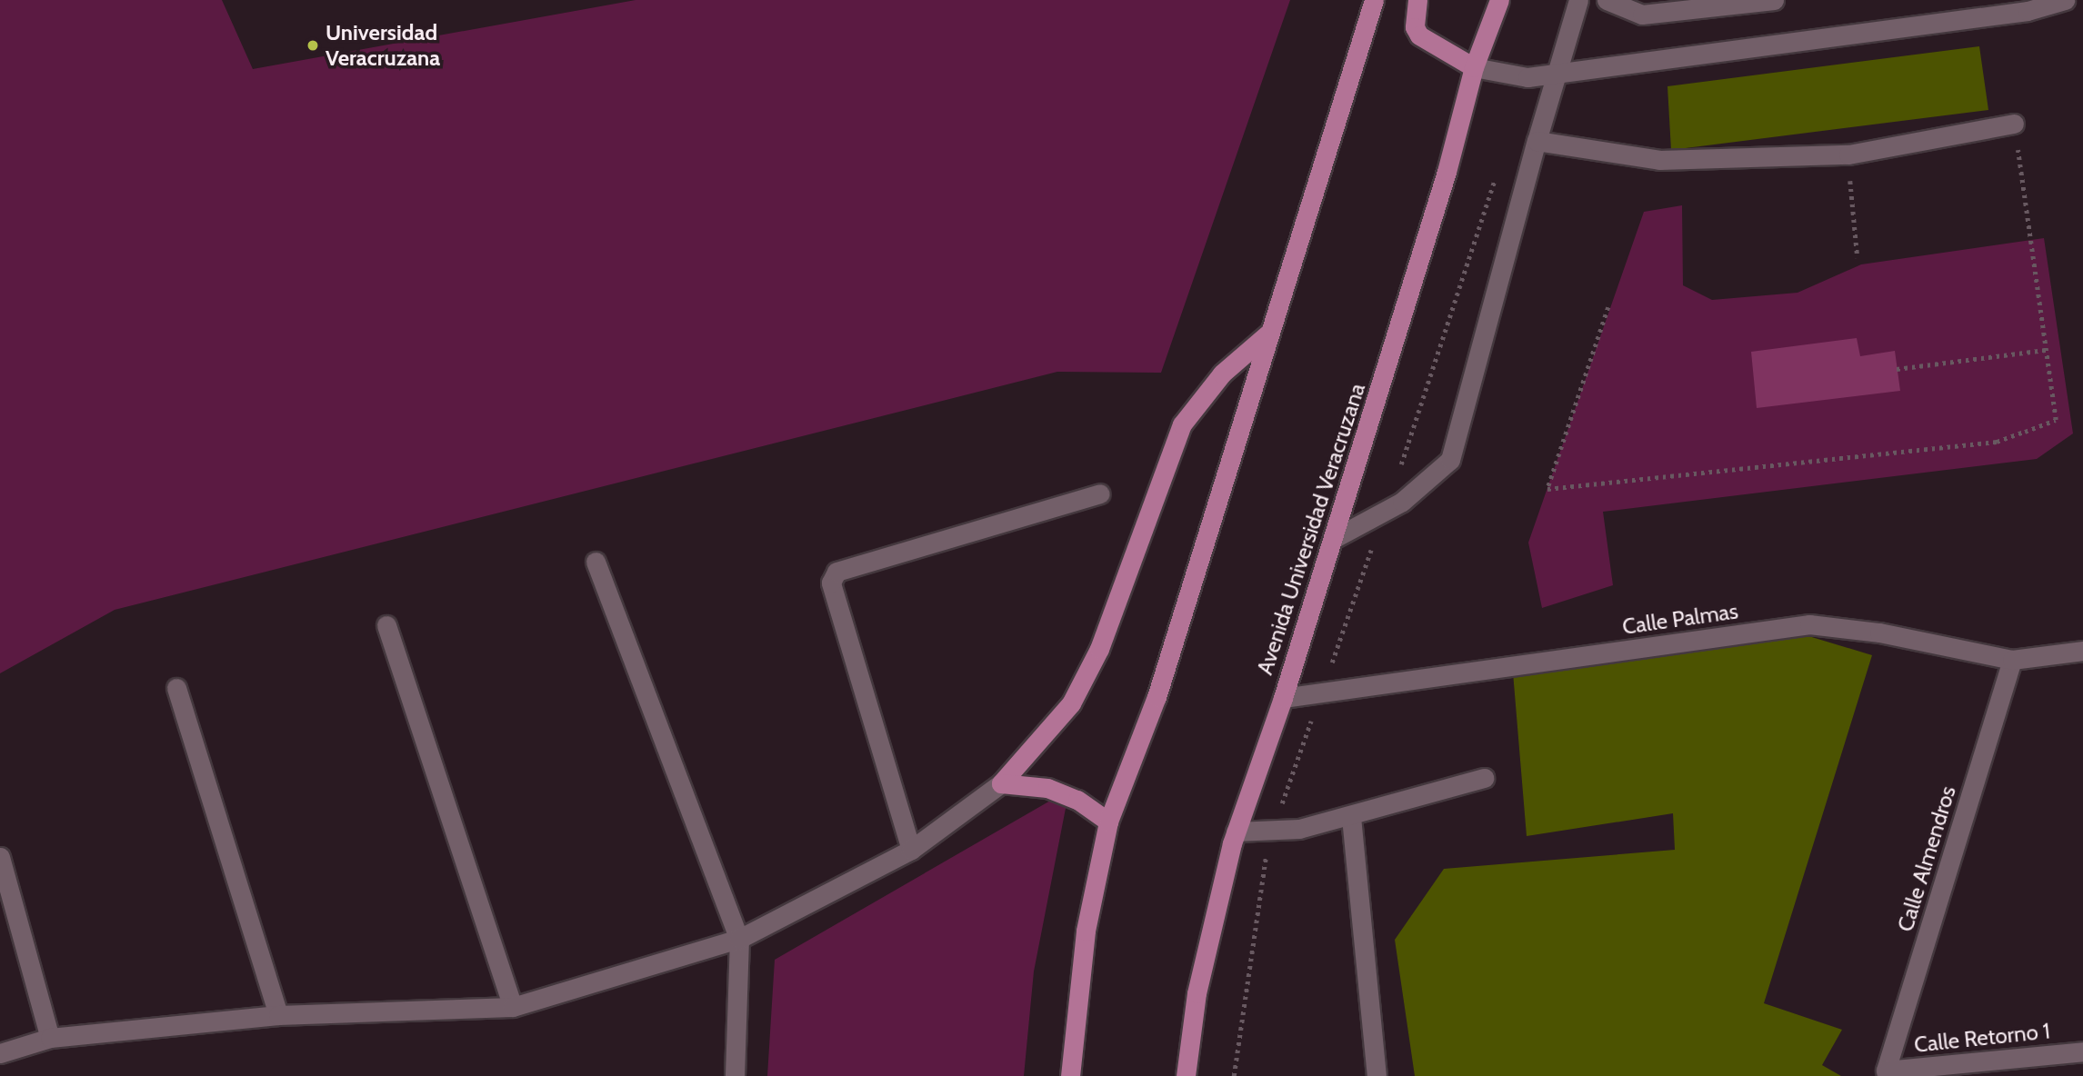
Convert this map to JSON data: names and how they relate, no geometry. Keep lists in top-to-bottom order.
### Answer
{
  "streets": {
    "main road": ["Avenida Universidad Veracruzana"],
    "street": ["Calle Palmas", "Calle Almendros", "Calle Retorno 1"]
  },
  "crossings": [
    ["Avenida Universidad Veracruzana", "Calle Palmas"],
    ["Calle Palmas", "Calle Almendros"],
    ["Calle Almendros", "Calle Retorno 1"]
  ],
  "places": ["Universidad Veracruzana"]
}
